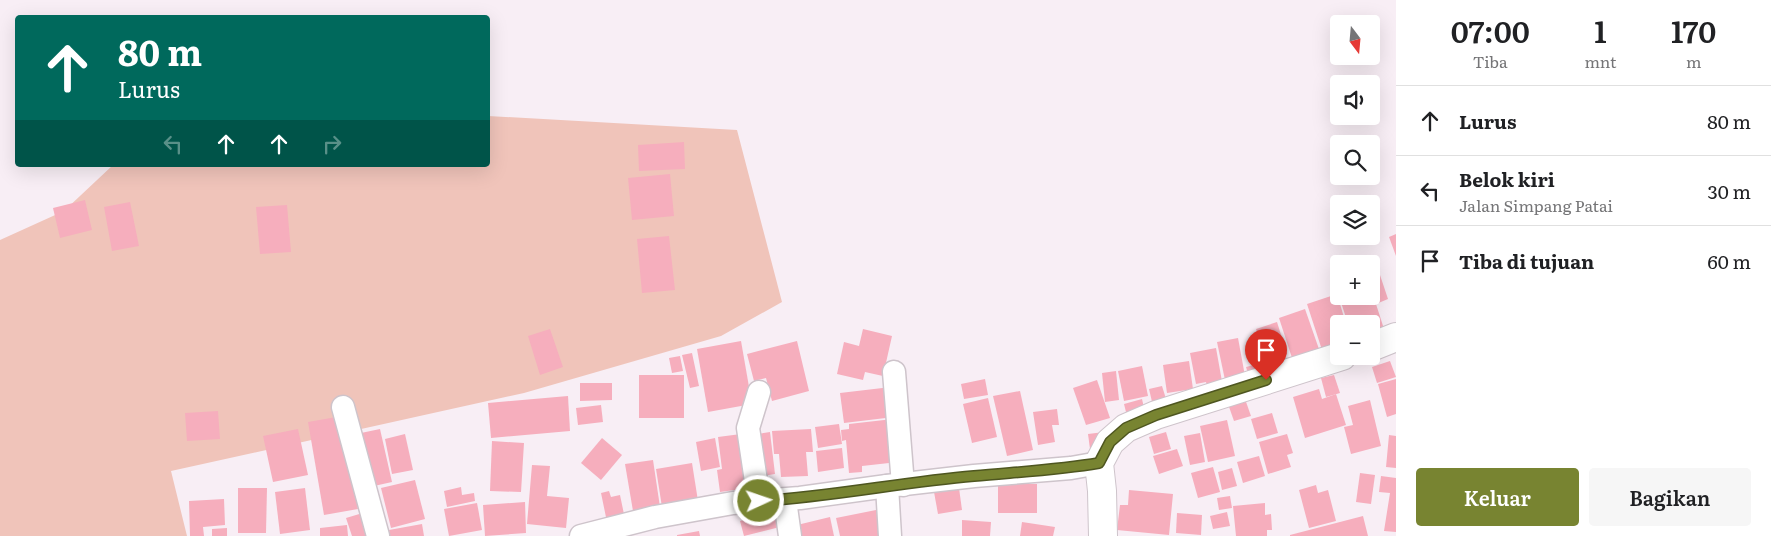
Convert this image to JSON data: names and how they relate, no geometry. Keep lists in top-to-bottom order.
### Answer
{
  "north": "bottom",
  "page": {
    "eta": [
      "07:00",
      "Tiba",
      "1",
      "mnt",
      "170",
      "m"
    ],
    "map_buttons": ["+", "−"],
    "turn": ["80 m", "Lurus"],
    "list": [
      {
        "name": "Lurus",
        "value": "80 m"
      },
      {
        "name": "Belok kiri",
        "note": "Jalan Simpang Patai",
        "value": "30 m"
      },
      {
        "name": "Tiba di tujuan",
        "value": "60 m"
      }
    ],
    "buttons": ["Keluar", "Bagikan"]
  }
}
